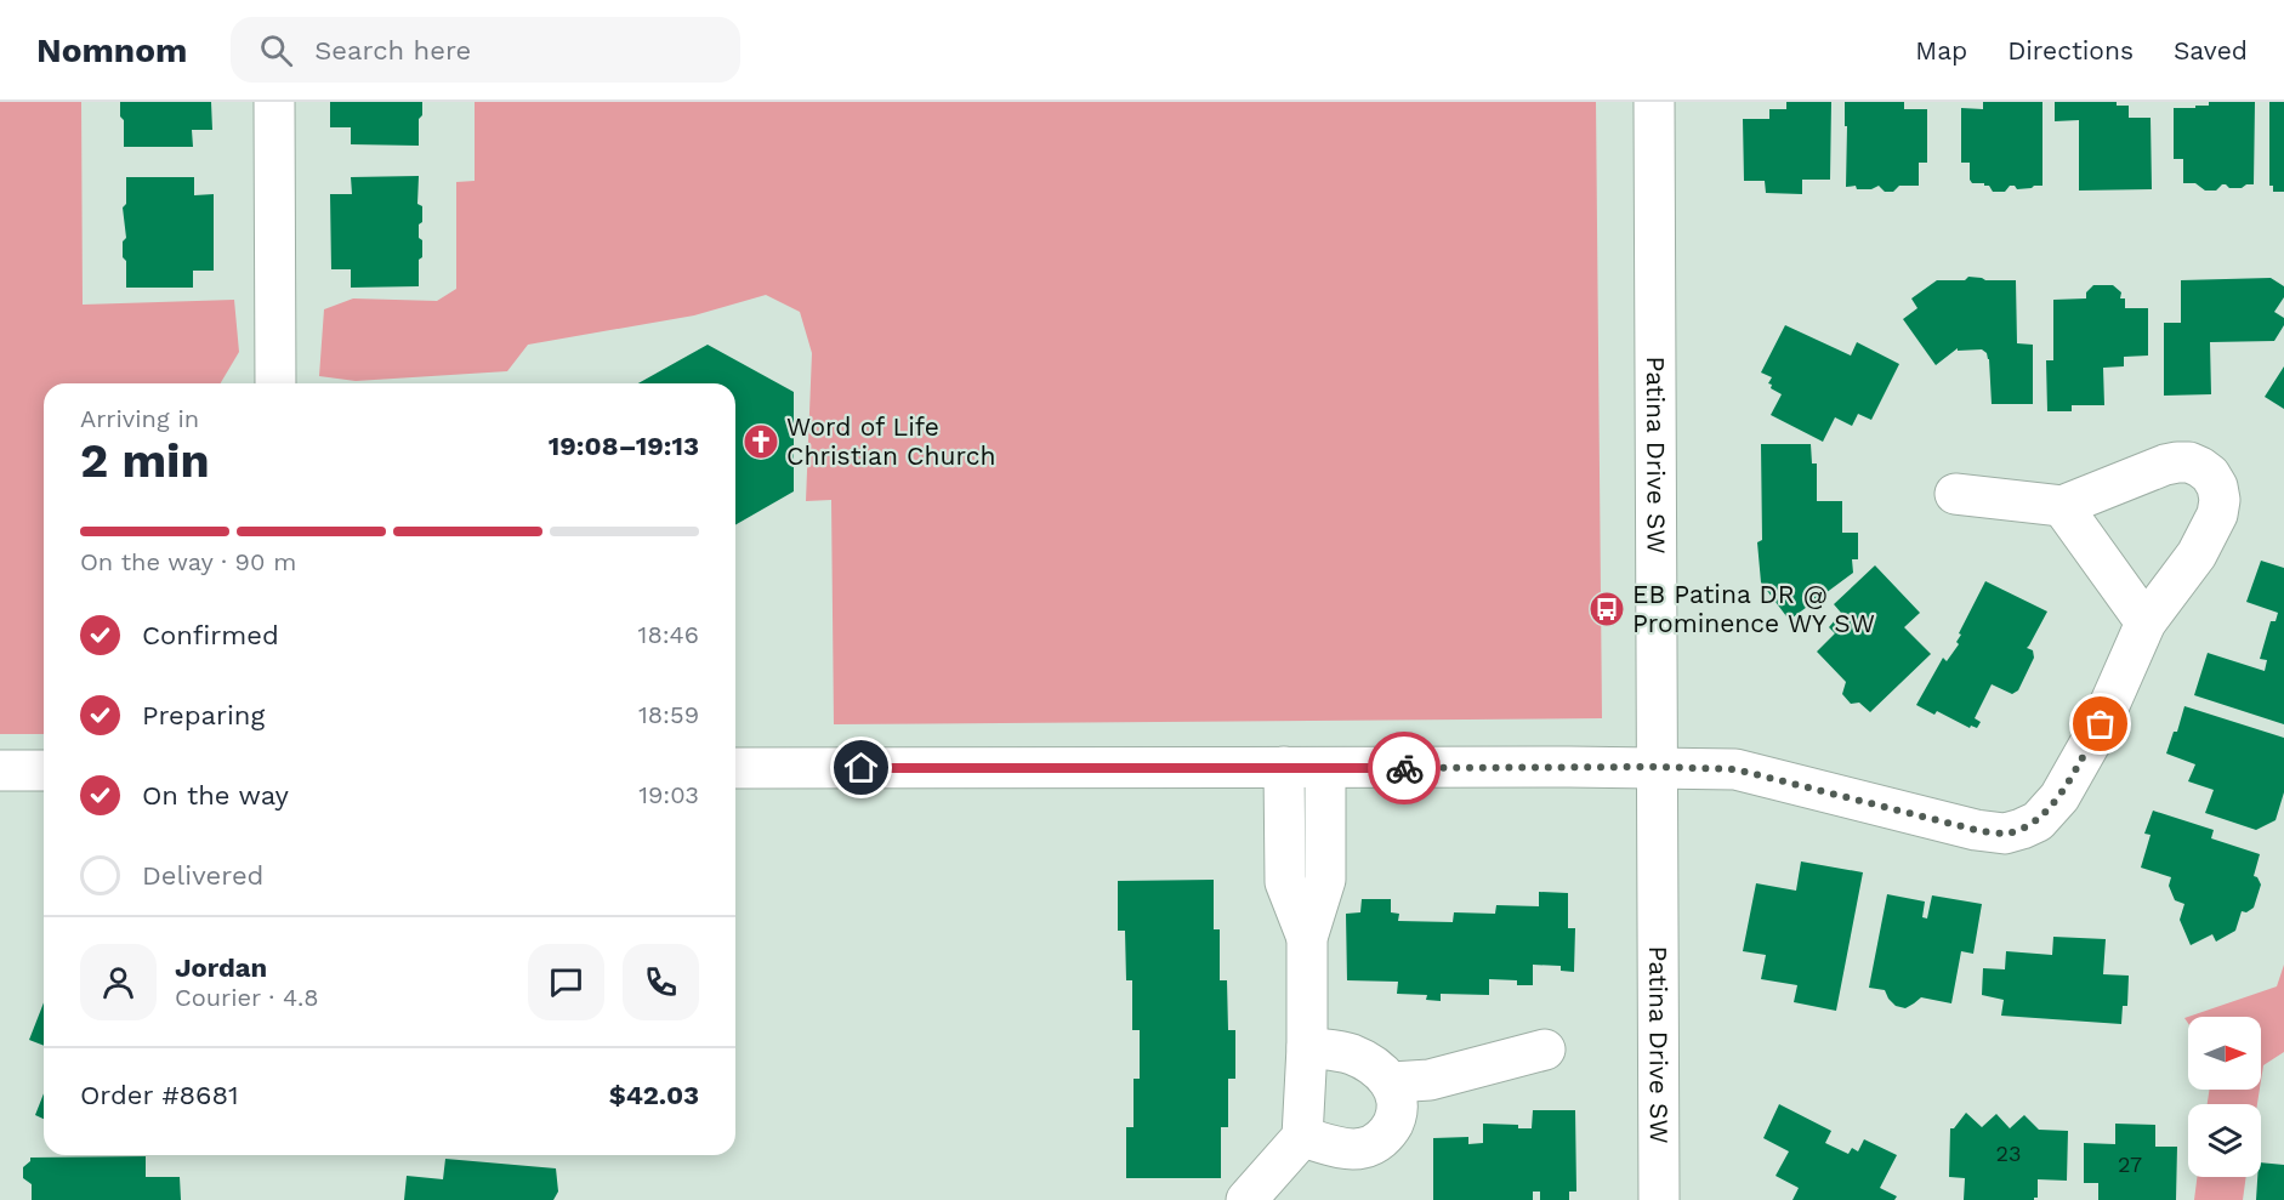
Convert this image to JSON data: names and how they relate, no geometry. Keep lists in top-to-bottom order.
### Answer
{
  "streets": {
    "street": ["Patina Drive SW"]
  },
  "places": {
    "church": ["Word of Life Christian Church"],
    "bus stop": ["EB Patina DR @ Prominence WY SW"]
  },
  "house_numbers": ["23", "27"],
  "north": "right",
  "page": {
    "header": "Nomnom",
    "search": "Search here",
    "nav": ["Map", "Directions", "Saved"],
    "heading": ["2 min", "Arriving in", "19:08–19:13"],
    "panel": [
      "Jordan",
      "Courier · 4.8",
      "Order #8681",
      "$42.03"
    ],
    "bar": "On the way · 90 m",
    "list": [
      ["Confirmed", "18:46"],
      ["Preparing", "18:59"],
      ["On the way", "19:03"],
      "Delivered"
    ]
  }
}
